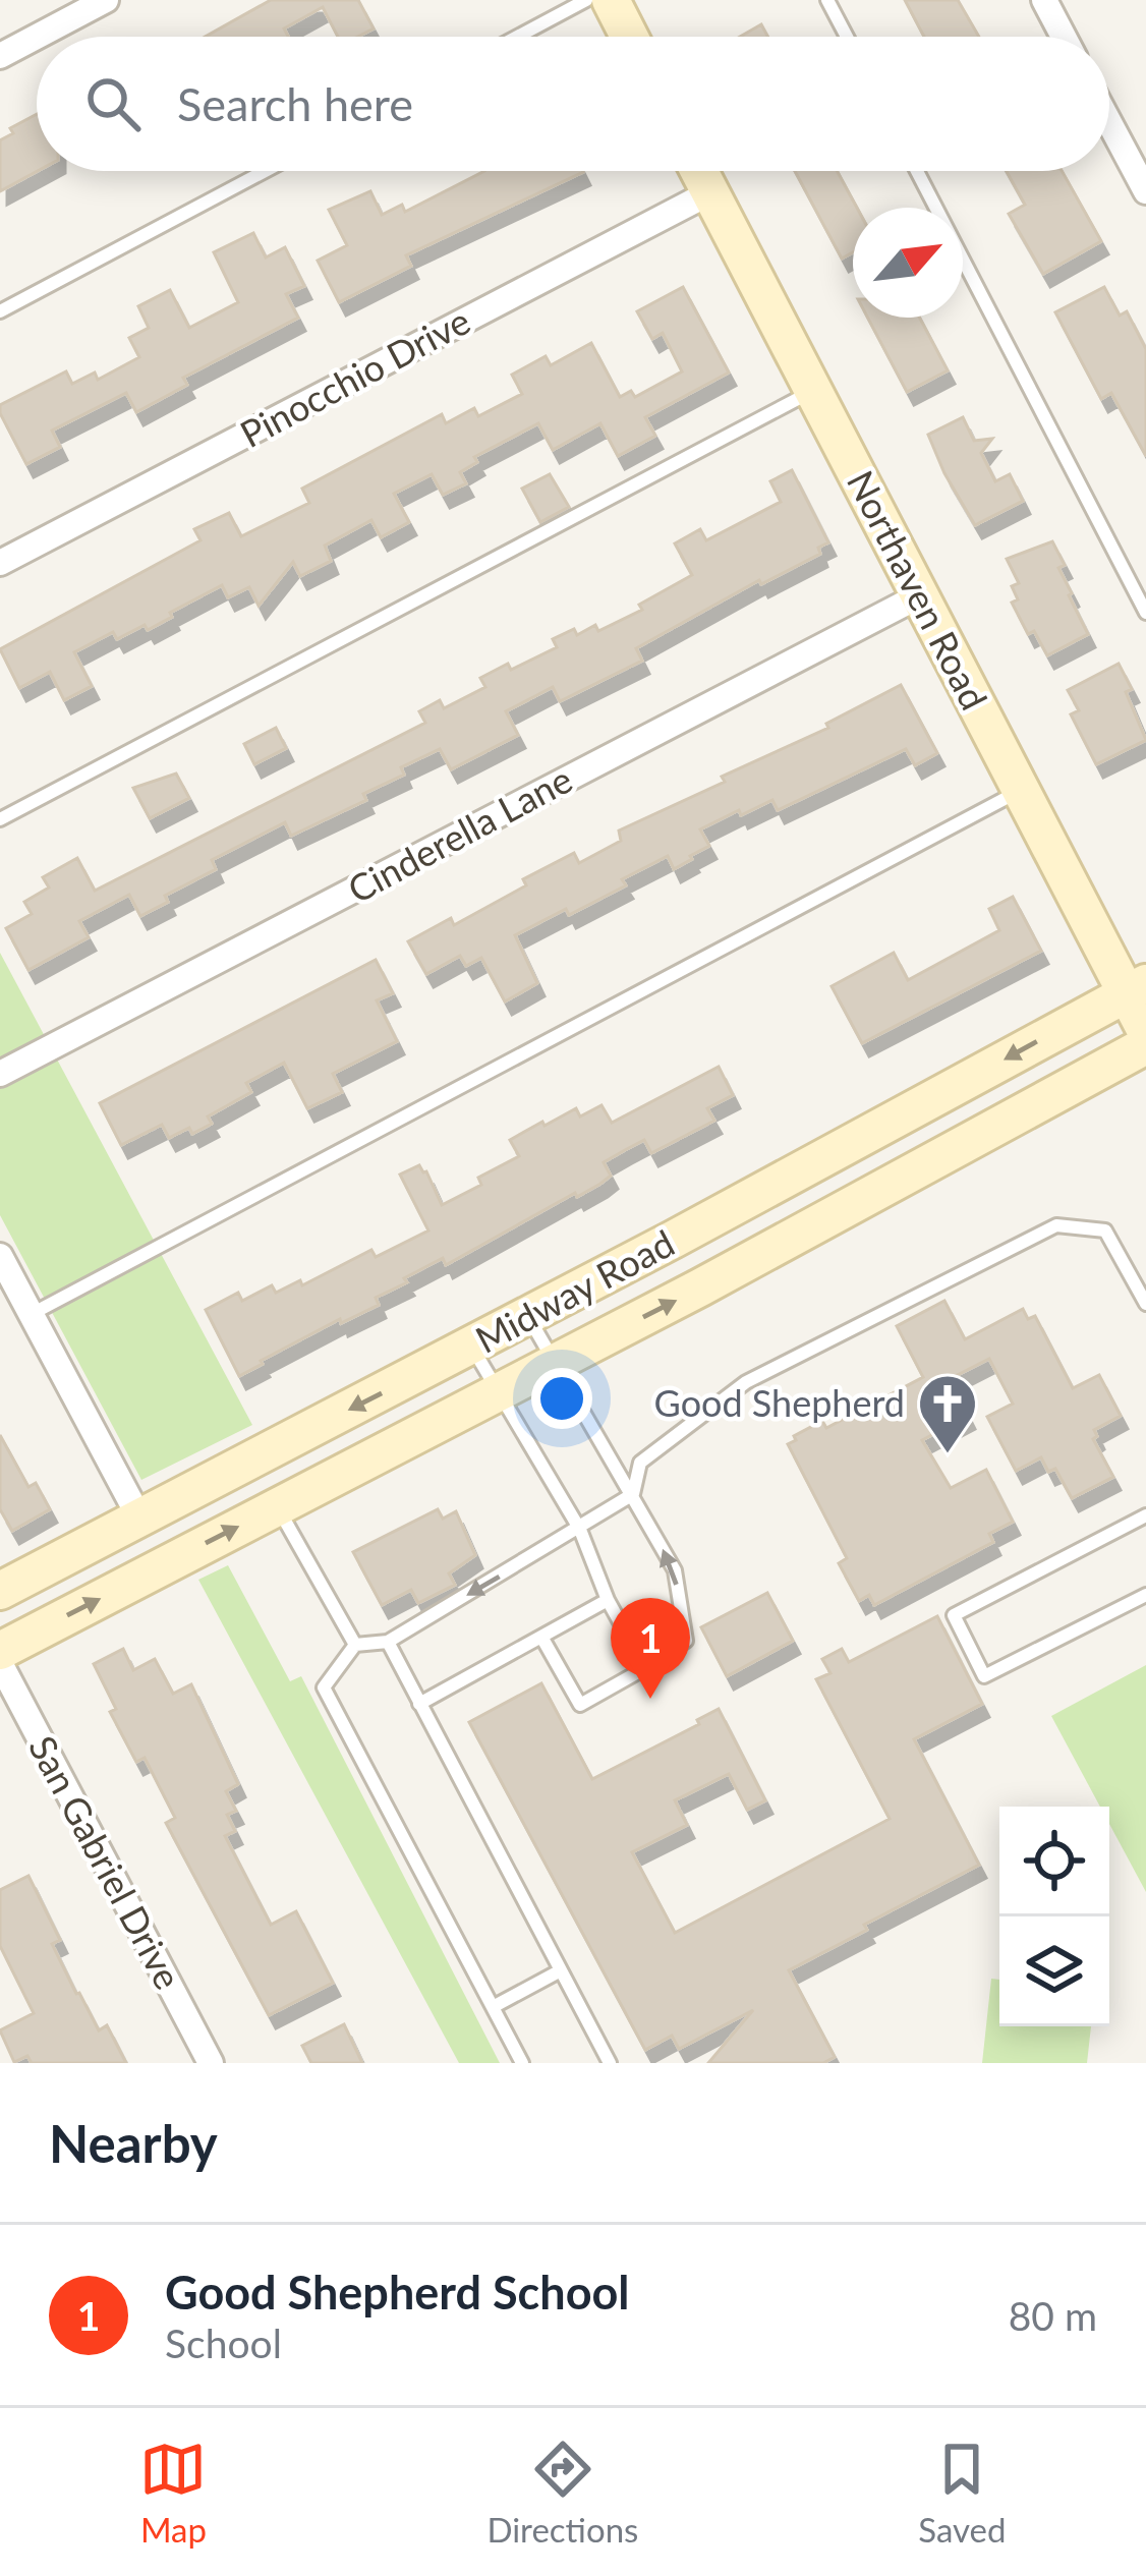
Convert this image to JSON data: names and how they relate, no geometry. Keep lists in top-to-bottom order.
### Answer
{
  "streets": {
    "main road": ["Northaven Road", "Midway Road"],
    "street": ["Pinocchio Drive", "Cinderella Lane", "San Gabriel Drive"]
  },
  "crossings": [
    ["Pinocchio Drive", "Northaven Road"],
    ["Northaven Road", "Cinderella Lane"],
    ["Northaven Road", "Midway Road"]
  ],
  "places": {
    "church": ["Good Shepherd"]
  },
  "north": "top right",
  "page": {
    "search": "Search here",
    "pins": "1",
    "heading": "Nearby",
    "list": [
      {
        "mark": "1",
        "name": "Good Shepherd School",
        "note": "School",
        "value": "80 m"
      }
    ],
    "nav": ["Map", "Directions", "Saved"]
  }
}
